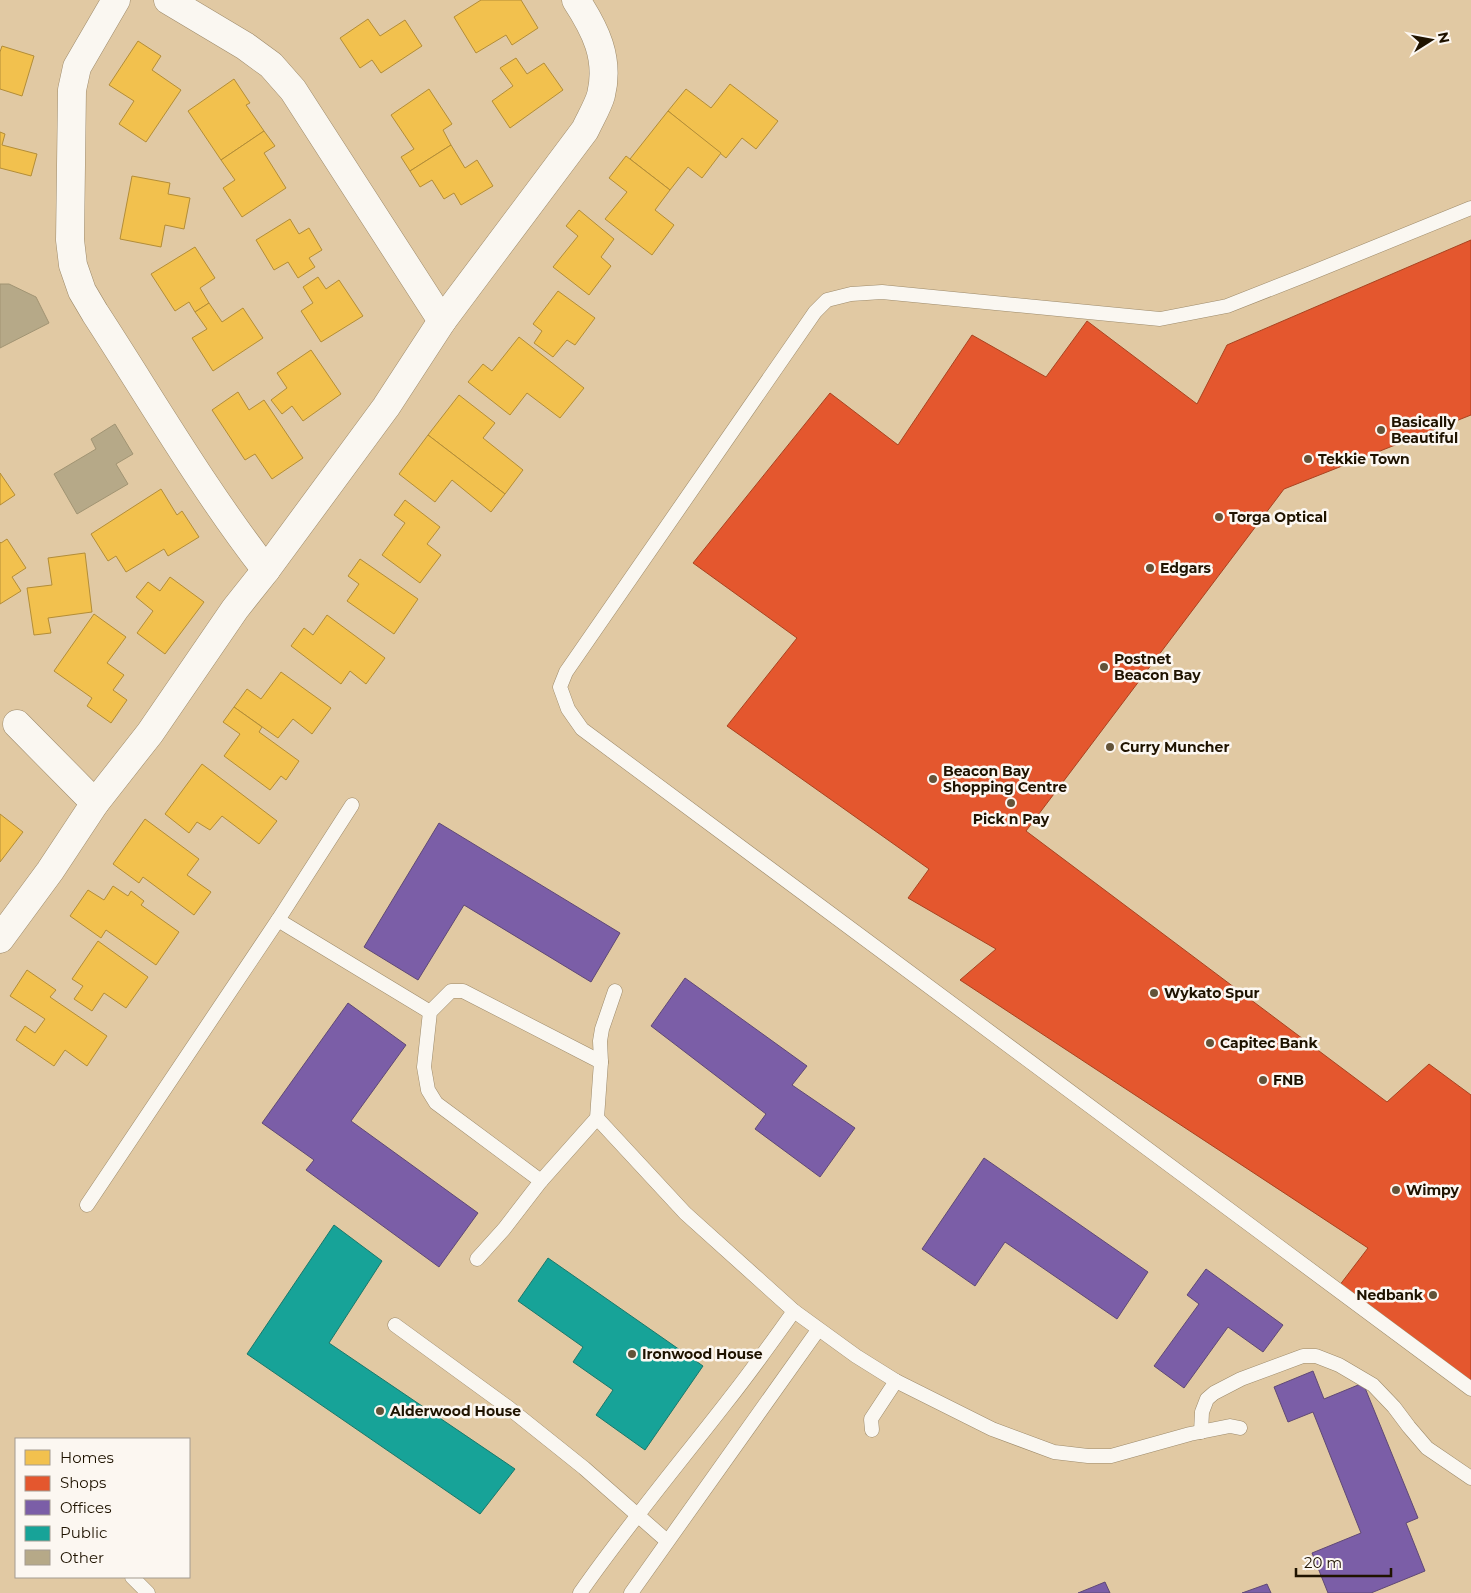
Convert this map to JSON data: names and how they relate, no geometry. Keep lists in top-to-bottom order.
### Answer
{
  "places": [
    "Basically Beautiful",
    "Tekkie Town",
    "Torga Optical",
    "Edgars",
    "Postnet Beacon Bay",
    "Curry Muncher",
    "Beacon Bay Shopping Centre",
    "Pick n Pay",
    "Wykato Spur",
    "Capitec Bank",
    "FNB",
    "Wimpy",
    "Nedbank",
    "Ironwood House",
    "Alderwood House"
  ],
  "legend": [
    "Homes",
    "Shops",
    "Offices",
    "Public",
    "Other"
  ],
  "scale_bar": "20 m",
  "north": "right"
}
